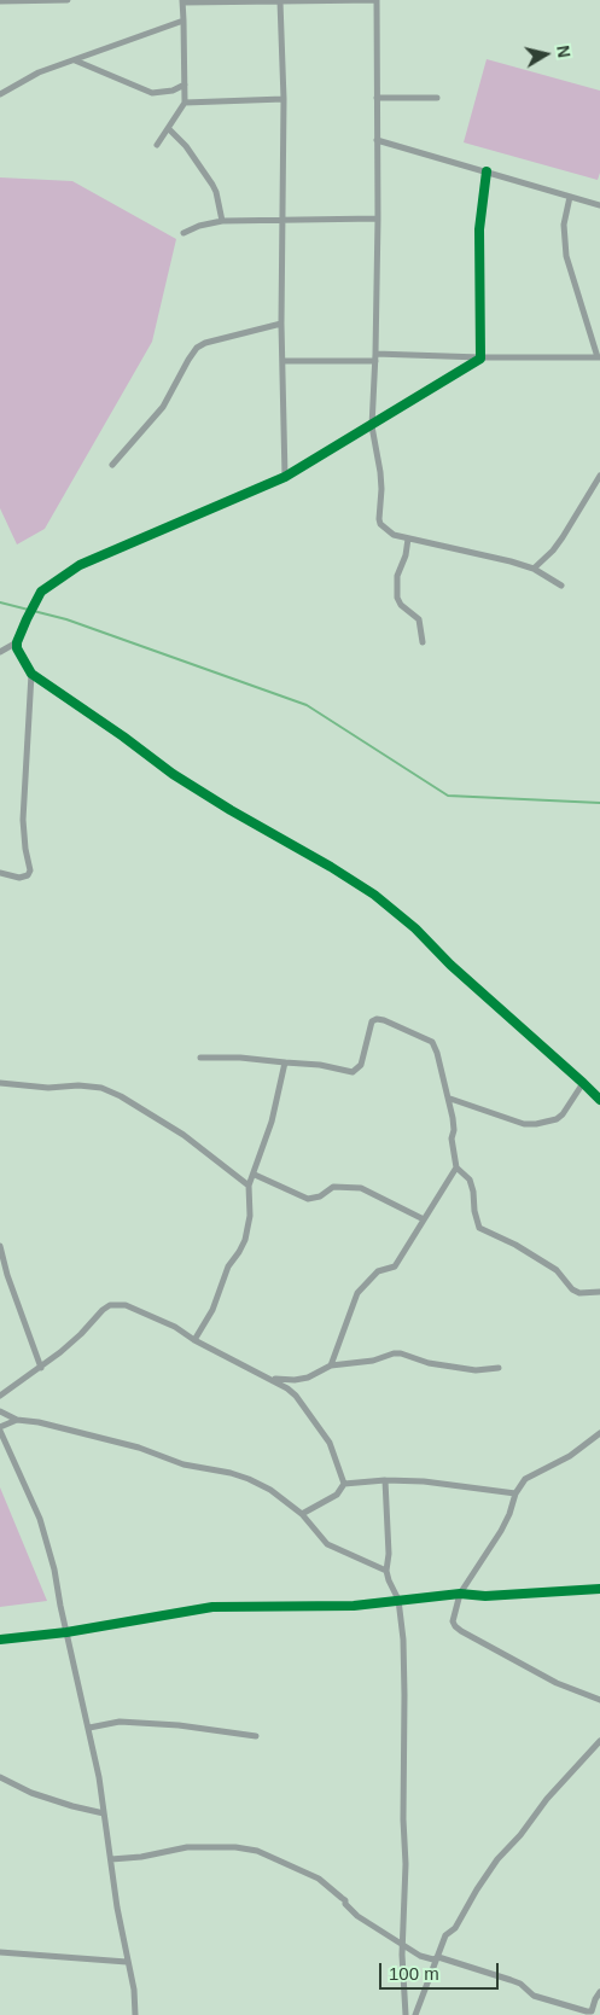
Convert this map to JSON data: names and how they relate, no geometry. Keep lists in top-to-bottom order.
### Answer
{
  "scale_bar": "100 m",
  "north": "right"
}
